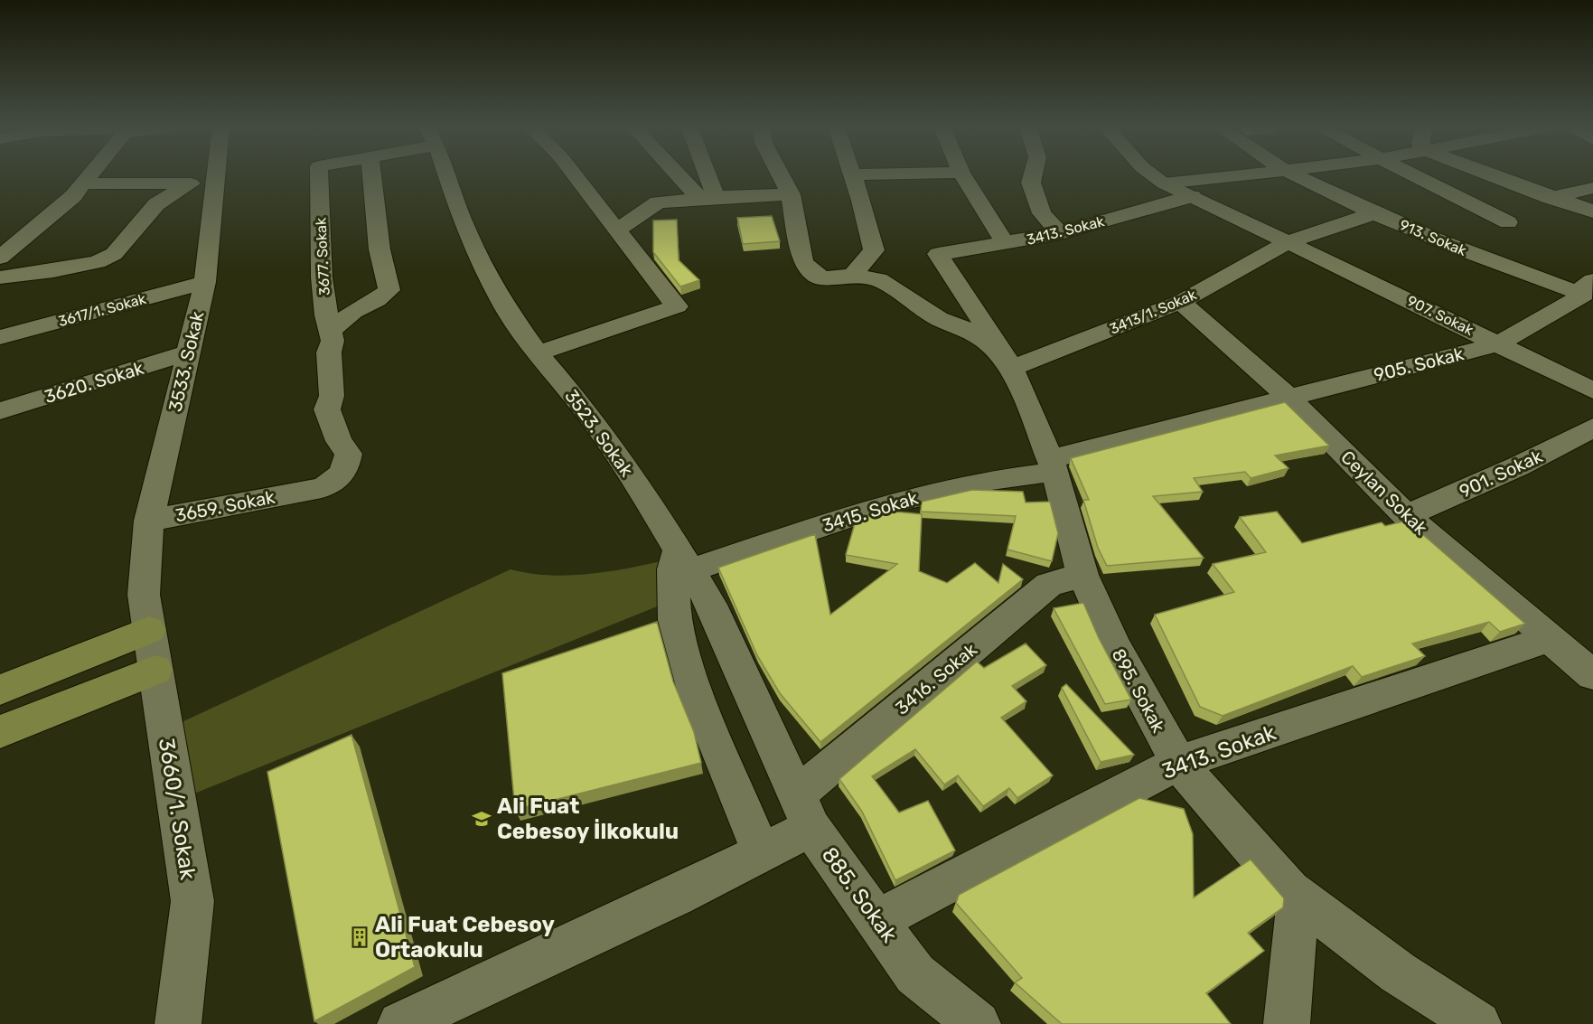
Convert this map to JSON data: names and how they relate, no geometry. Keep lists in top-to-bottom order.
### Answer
{
  "streets": {
    "street": [
      "3413. Sokak",
      "913. Sokak",
      "3677. Sokak",
      "3617/1. Sokak",
      "3413/1. Sokak",
      "907. Sokak",
      "3533. Sokak",
      "905. Sokak",
      "3620. Sokak",
      "3523. Sokak",
      "901. Sokak",
      "Ceylan Sokak",
      "3659. Sokak",
      "3415. Sokak",
      "3416. Sokak",
      "895. Sokak",
      "3660/1. Sokak",
      "885. Sokak"
    ]
  },
  "crossings": [
    ["3413. Sokak", "907. Sokak"],
    ["3413. Sokak", "Ceylan Sokak"],
    ["3413. Sokak", "895. Sokak"],
    ["3413. Sokak", "885. Sokak"],
    ["913. Sokak", "3413/1. Sokak"],
    ["913. Sokak", "905. Sokak"],
    ["3677. Sokak", "3659. Sokak"],
    ["3617/1. Sokak", "3533. Sokak"],
    ["3413/1. Sokak", "907. Sokak"],
    ["3413/1. Sokak", "Ceylan Sokak"],
    ["3413/1. Sokak", "895. Sokak"],
    ["907. Sokak", "905. Sokak"],
    ["3533. Sokak", "3620. Sokak"],
    ["3533. Sokak", "3659. Sokak"],
    ["3533. Sokak", "3660/1. Sokak"],
    ["905. Sokak", "Ceylan Sokak"],
    ["905. Sokak", "3415. Sokak"],
    ["3523. Sokak", "3415. Sokak"],
    ["3523. Sokak", "885. Sokak"],
    ["901. Sokak", "Ceylan Sokak"],
    ["Ceylan Sokak", "3415. Sokak"],
    ["3415. Sokak", "895. Sokak"],
    ["3416. Sokak", "895. Sokak"],
    ["3416. Sokak", "885. Sokak"]
  ],
  "places": {
    "school or university": ["Ali Fuat Cebesoy İlkokulu"],
    "building": ["Ali Fuat Cebesoy Ortaokulu"]
  }
}
